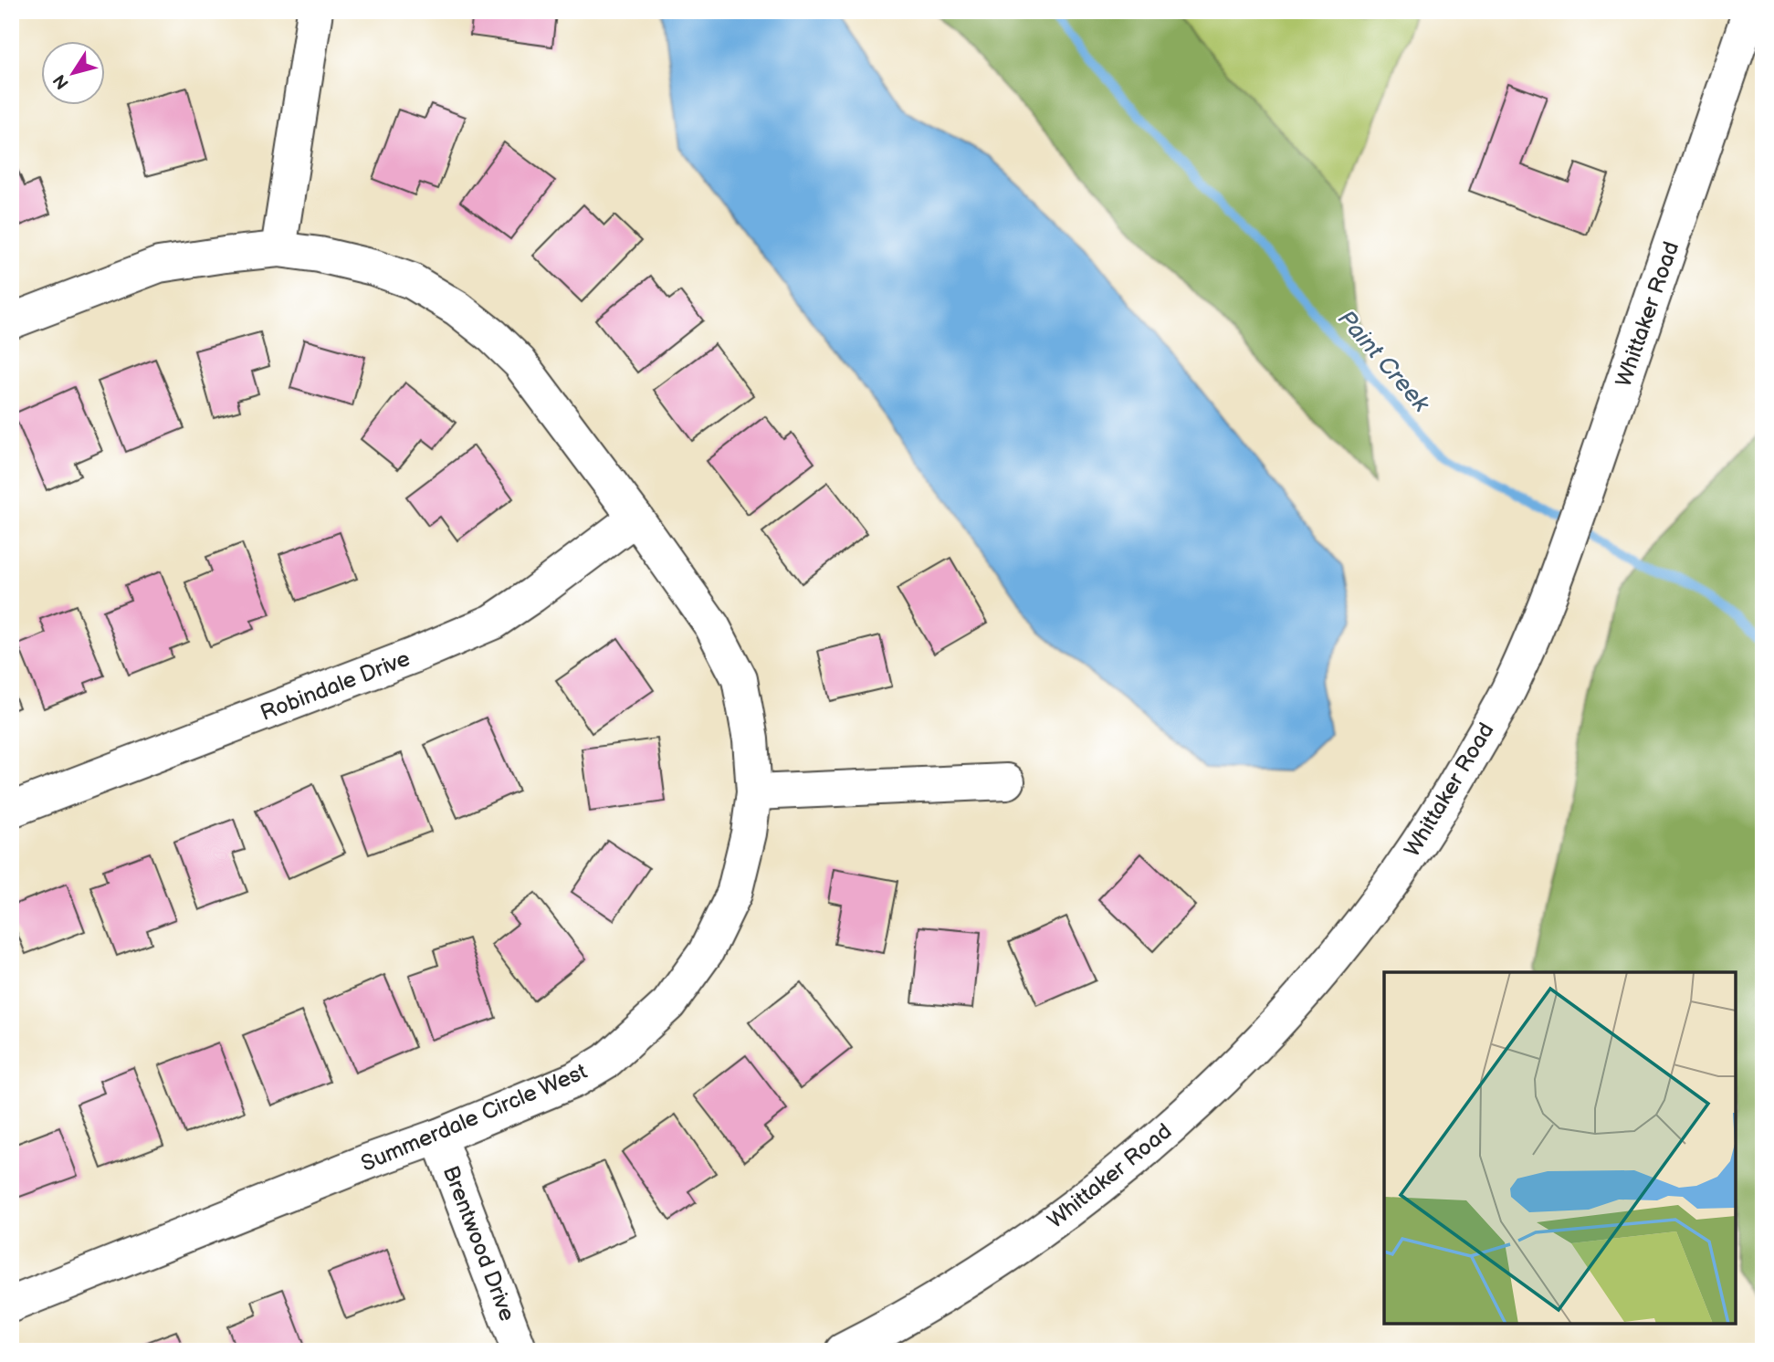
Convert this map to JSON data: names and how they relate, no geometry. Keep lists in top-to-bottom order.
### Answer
{
  "streets": {
    "street": [
      "Whittaker Road",
      "Robindale Drive",
      "Summerdale Circle West",
      "Brentwood Drive"
    ]
  },
  "crossings": [
    ["Robindale Drive", "Summerdale Circle West"],
    ["Summerdale Circle West", "Brentwood Drive"]
  ],
  "water": ["Paint Creek"],
  "north": "bottom left"
}
